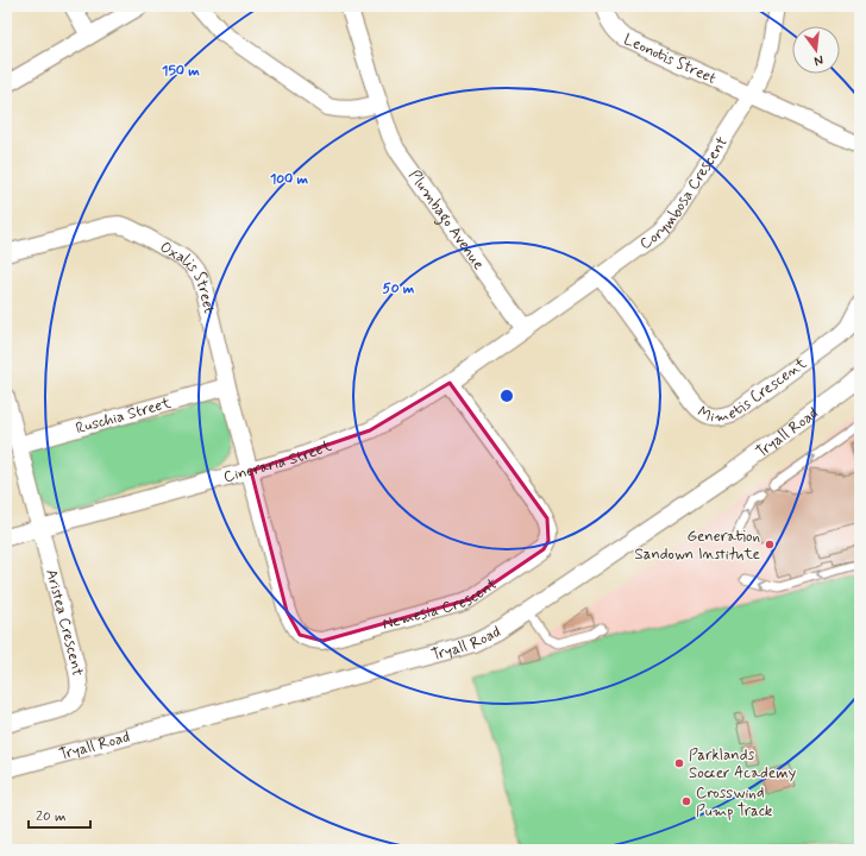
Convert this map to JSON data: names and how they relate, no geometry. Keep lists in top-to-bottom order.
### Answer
{
  "streets": {
    "street": [
      "Leonotis Street",
      "Corymbosa Crescent",
      "Plumbago Avenue",
      "Oxalis Street",
      "Mimetis Crescent",
      "Ruschia Street",
      "Tryall Road",
      "Cineraria Street",
      "Nemesia Crescent",
      "Aristea Crescent"
    ]
  },
  "crossings": [
    ["Leonotis Street", "Corymbosa Crescent"],
    ["Corymbosa Crescent", "Plumbago Avenue"],
    ["Corymbosa Crescent", "Mimetis Crescent"],
    ["Corymbosa Crescent", "Cineraria Street"],
    ["Plumbago Avenue", "Cineraria Street"],
    ["Oxalis Street", "Ruschia Street"],
    ["Oxalis Street", "Cineraria Street"],
    ["Oxalis Street", "Nemesia Crescent"],
    ["Ruschia Street", "Aristea Crescent"],
    ["Cineraria Street", "Nemesia Crescent"],
    ["Cineraria Street", "Aristea Crescent"]
  ],
  "places": ["Generation Sandown Institute", "Parklands Soccer Academy", "Crosswind Pump Track"],
  "scale_bar": "20 m",
  "north": "bottom",
  "rings": ["150 m", "100 m", "50 m"]
}
